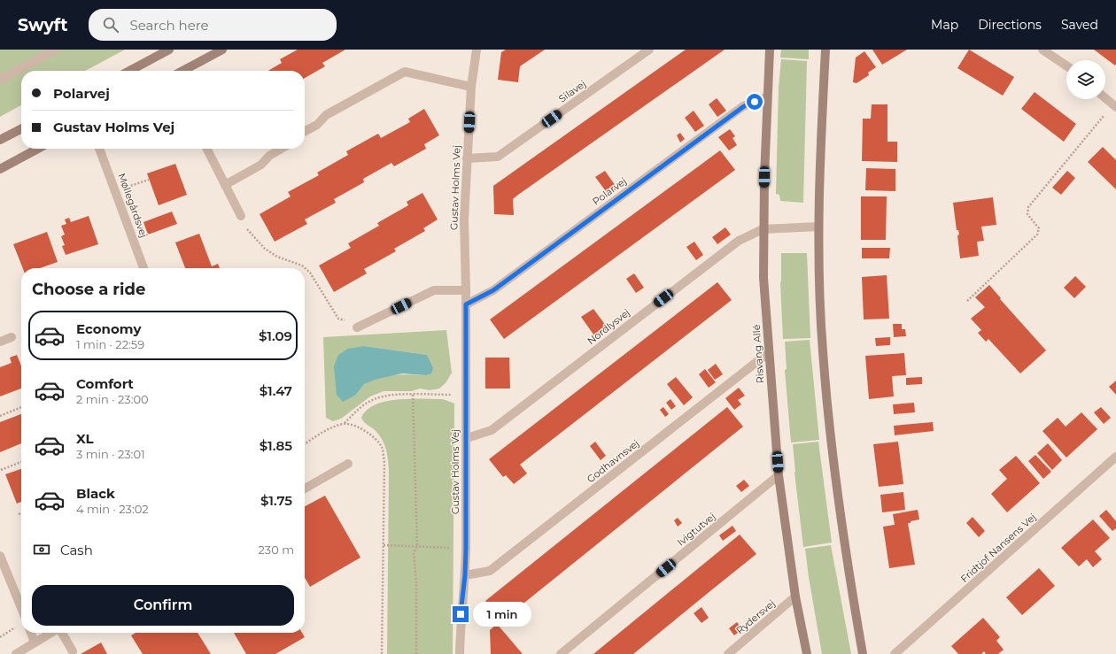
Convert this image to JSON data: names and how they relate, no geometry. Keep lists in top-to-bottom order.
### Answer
{
  "streets": {
    "street": [
      "Silavej",
      "Gustav Holms Vej",
      "Polarvej",
      "Møllegårdsvej",
      "Nordlysvej",
      "Risvang Allé",
      "Godhavnsvej",
      "Ivigtutvej",
      "Fridtjof Nansens Vej",
      "Rydersvej"
    ]
  },
  "crossings": [
    ["Silavej", "Gustav Holms Vej"],
    ["Gustav Holms Vej", "Polarvej"],
    ["Gustav Holms Vej", "Nordlysvej"],
    ["Gustav Holms Vej", "Godhavnsvej"],
    ["Polarvej", "Risvang Allé"],
    ["Nordlysvej", "Risvang Allé"],
    ["Risvang Allé", "Godhavnsvej"],
    ["Risvang Allé", "Ivigtutvej"],
    ["Risvang Allé", "Rydersvej"]
  ],
  "page": {
    "header": "Swyft",
    "search": "Search here",
    "nav": ["Map", "Directions", "Saved"],
    "banner": ["Polarvej", "Gustav Holms Vej"],
    "heading": "Choose a ride",
    "list": [
      {
        "name": "Economy",
        "note": "1 min · 22:59",
        "value": "$1.09"
      },
      {
        "name": "Comfort",
        "note": "2 min · 23:00",
        "value": "$1.47"
      },
      {
        "name": "XL",
        "note": "3 min · 23:01",
        "value": "$1.85"
      },
      {
        "name": "Black",
        "note": "4 min · 23:02",
        "value": "$1.75"
      }
    ],
    "pay": ["Cash", "230 m"],
    "buttons": "Confirm",
    "bubble": "1 min"
  }
}
